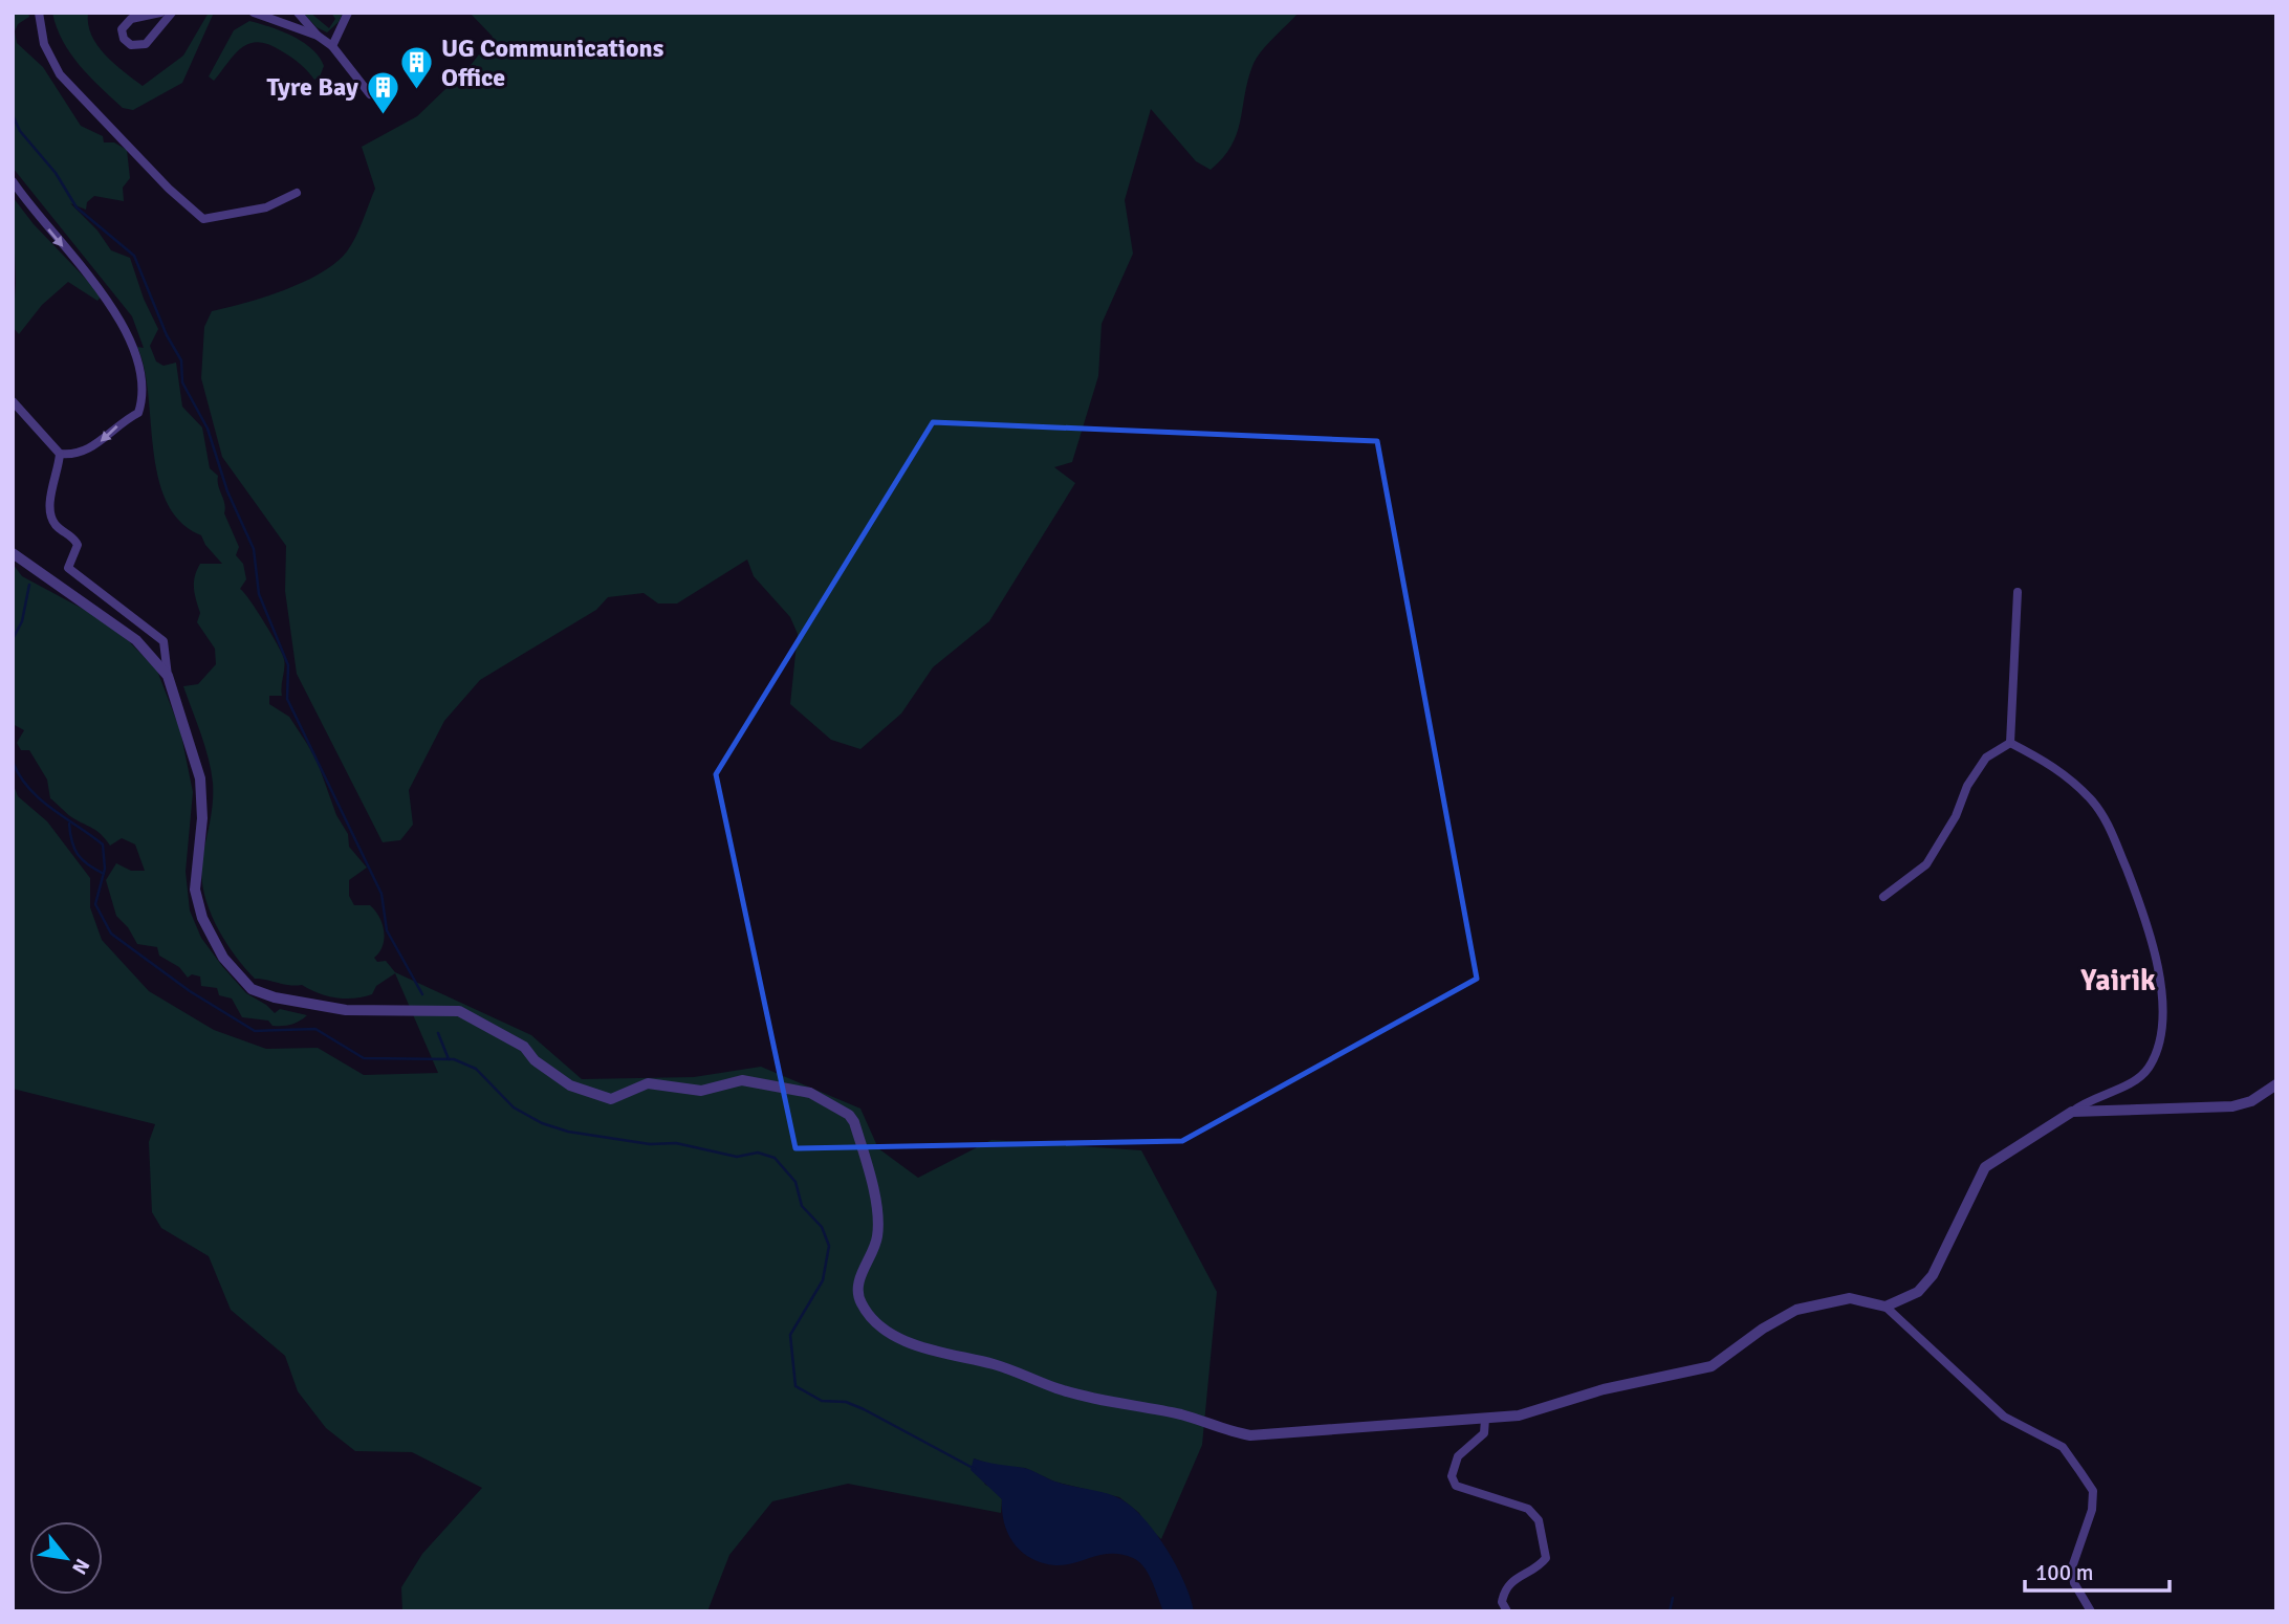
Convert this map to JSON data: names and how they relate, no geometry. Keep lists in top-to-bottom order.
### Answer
{
  "districts": ["Yairik"],
  "places": {
    "building": ["UG Communications Office", "Tyre Bay"]
  },
  "scale_bar": "100 m",
  "north": "bottom right"
}
